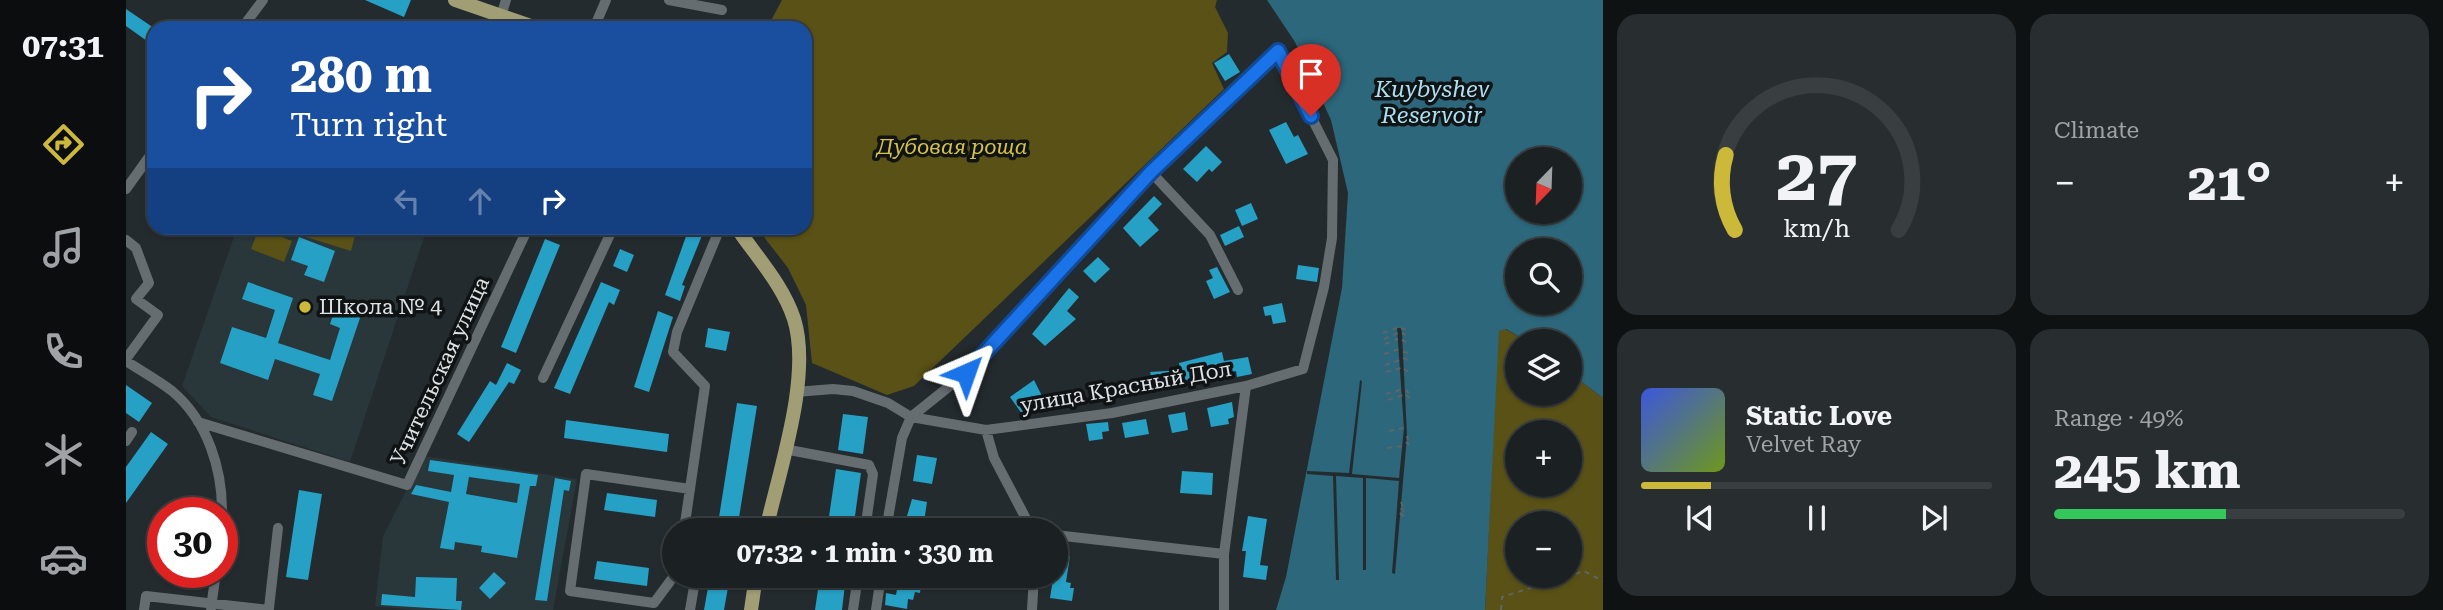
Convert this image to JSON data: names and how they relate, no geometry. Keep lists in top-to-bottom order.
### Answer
{
  "streets": {
    "street": ["Учительская улица", "улица Красный Дол"]
  },
  "water": ["Kuybyshev Reservoir"],
  "parks": ["Дубовая роща"],
  "places": ["Школа № 4"],
  "north": "bottom left",
  "page": {
    "tabs": "07:31",
    "tile": [
      "Climate",
      ["Range · 49%", "245 km"]
    ],
    "turn": ["280 m", "Turn right"],
    "map_buttons": ["+", "−"],
    "heat": ["−", "21°", "+"],
    "song": ["Static Love", "Velvet Ray"],
    "limit": "30",
    "trip": "07:32 · 1 min · 330 m",
    "gauge": ["27", "km/h"]
  }
}
